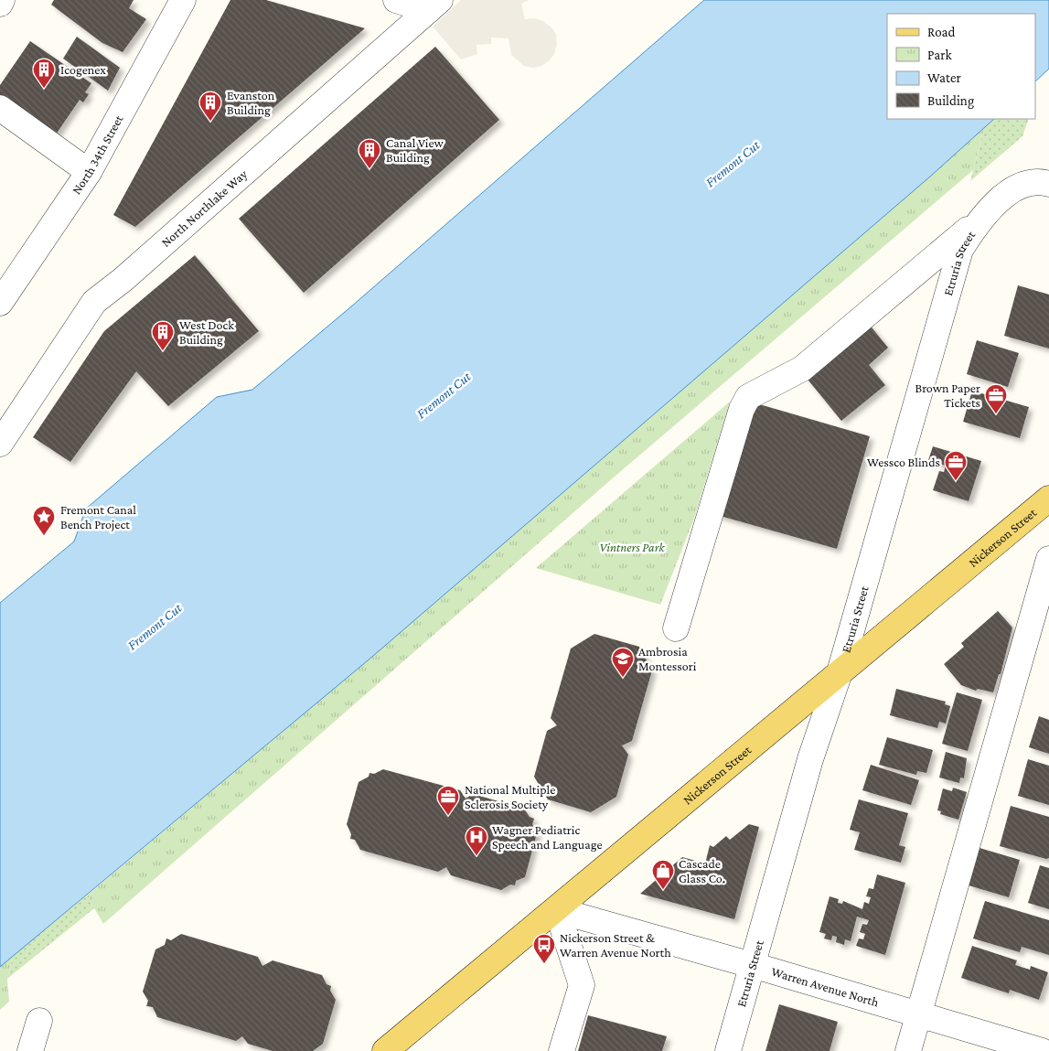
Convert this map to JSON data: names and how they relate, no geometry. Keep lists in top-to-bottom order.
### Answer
{
  "streets": {
    "main road": ["Nickerson Street"],
    "street": [
      "North 34th Street",
      "North Northlake Way",
      "Etruria Street",
      "Warren Avenue North"
    ]
  },
  "crossings": [
    ["Etruria Street", "Nickerson Street"],
    ["Etruria Street", "Warren Avenue North"],
    ["Nickerson Street", "Warren Avenue North"]
  ],
  "water": ["Fremont Cut"],
  "parks": ["Vintners Park"],
  "places": {
    "building": [
      "Icogenex",
      "Evanston Building",
      "Canal View Building",
      "West Dock Building"
    ],
    "office": ["Brown Paper Tickets", "Wessco Blinds", "National Multiple Sclerosis Society"],
    "place": ["Fremont Canal Bench Project"],
    "school or university": ["Ambrosia Montessori"],
    "hospital": ["Wagner Pediatric Speech and Language"],
    "shop": ["Cascade Glass Co."],
    "bus stop": ["Nickerson Street & Warren Avenue North"]
  },
  "legend": [
    "Road",
    "Park",
    "Water",
    "Building"
  ]
}
